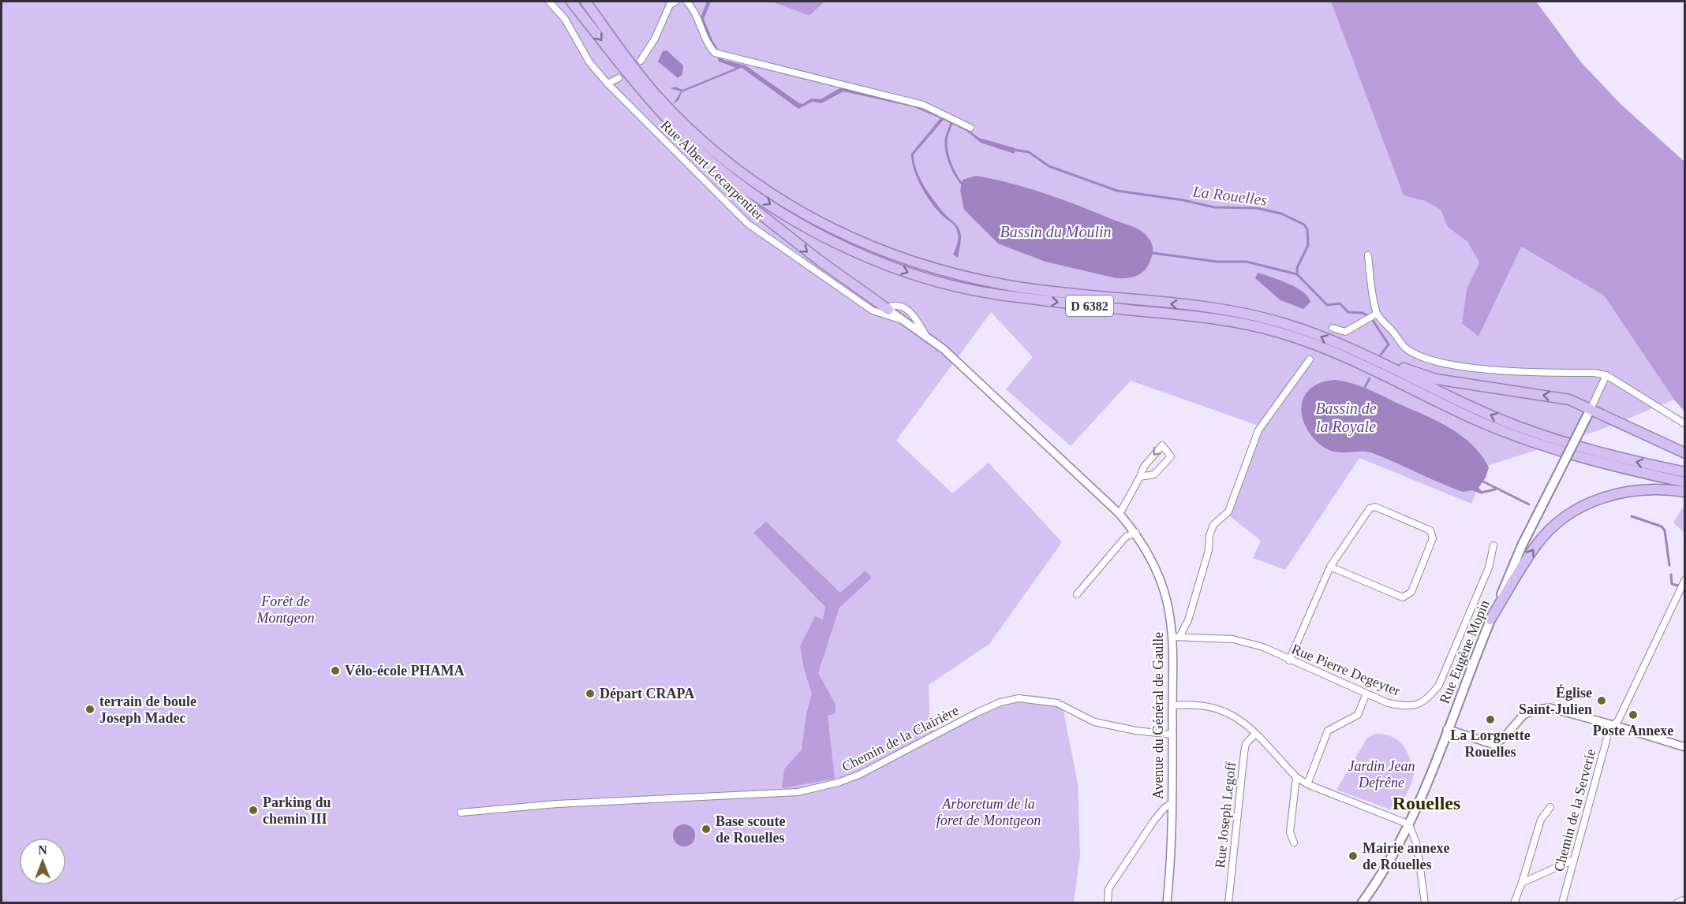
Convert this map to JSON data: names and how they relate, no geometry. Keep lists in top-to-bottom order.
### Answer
{
  "streets": {
    "highway": ["D 6382"],
    "main road": ["Rue Eugène Mopin"],
    "street": [
      "Rue Albert Lecarpentier",
      "Rue Pierre Degeyter",
      "Avenue du Général de Gaulle",
      "Chemin de la Clairière",
      "Chemin de la Serverie",
      "Rue Joseph Legoff"
    ]
  },
  "crossings": [
    ["Rue Albert Lecarpentier", "Avenue du Général de Gaulle"],
    ["Rue Pierre Degeyter", "Avenue du Général de Gaulle"],
    ["Avenue du Général de Gaulle", "Chemin de la Clairière"]
  ],
  "districts": ["Rouelles"],
  "water": ["La Rouelles", "Bassin du Moulin", "Bassin de la Royale"],
  "parks": ["Forêt de Montgeon", "Jardin Jean Defrêne", "Arboretum de la foret de Montgeon"],
  "places": [
    "Vélo-école PHAMA",
    "Départ CRAPA",
    "Église Saint-Julien",
    "terrain de boule Joseph Madec",
    "Poste Annexe",
    "La Lorgnette Rouelles",
    "Parking du chemin III",
    "Base scoute de Rouelles",
    "Mairie annexe de Rouelles"
  ],
  "north": "top"
}
